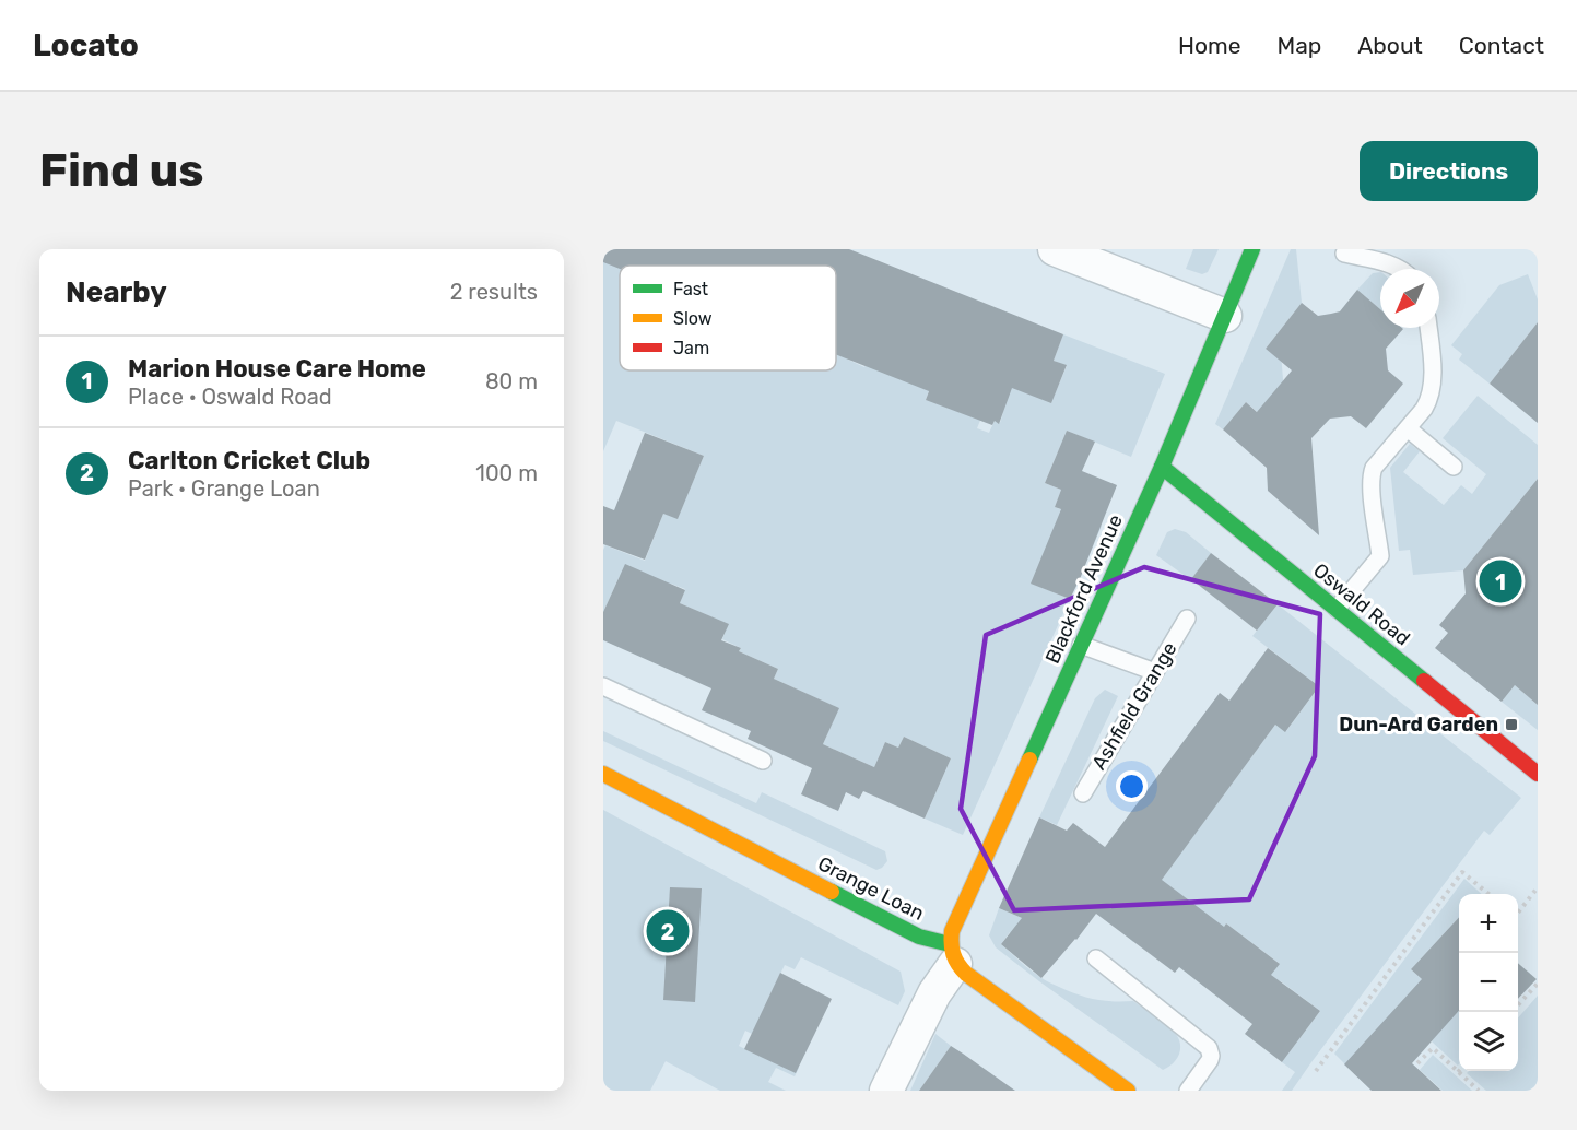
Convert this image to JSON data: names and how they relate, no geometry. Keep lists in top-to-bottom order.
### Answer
{
  "streets": {
    "street": ["Blackford Avenue", "Oswald Road", "Grange Loan"],
    "lane": ["Ashfield Grange"]
  },
  "crossings": [
    ["Blackford Avenue", "Oswald Road"],
    ["Blackford Avenue", "Grange Loan"]
  ],
  "places": {
    "transit": ["Dun-Ard Garden"]
  },
  "legend": ["Fast", "Slow", "Jam"],
  "north": "bottom left",
  "page": {
    "header": "Locato",
    "nav": [
      "Home",
      "Map",
      "About",
      "Contact"
    ],
    "buttons": "Directions",
    "title": "Find us",
    "heading": ["Nearby", "2 results"],
    "list": [
      {
        "mark": "1",
        "name": "Marion House Care Home",
        "note": "Place · Oswald Road",
        "value": "80 m"
      },
      {
        "mark": "2",
        "name": "Carlton Cricket Club",
        "note": "Park · Grange Loan",
        "value": "100 m"
      }
    ],
    "pins": ["1", "2"],
    "map_buttons": ["+", "−"]
  }
}
